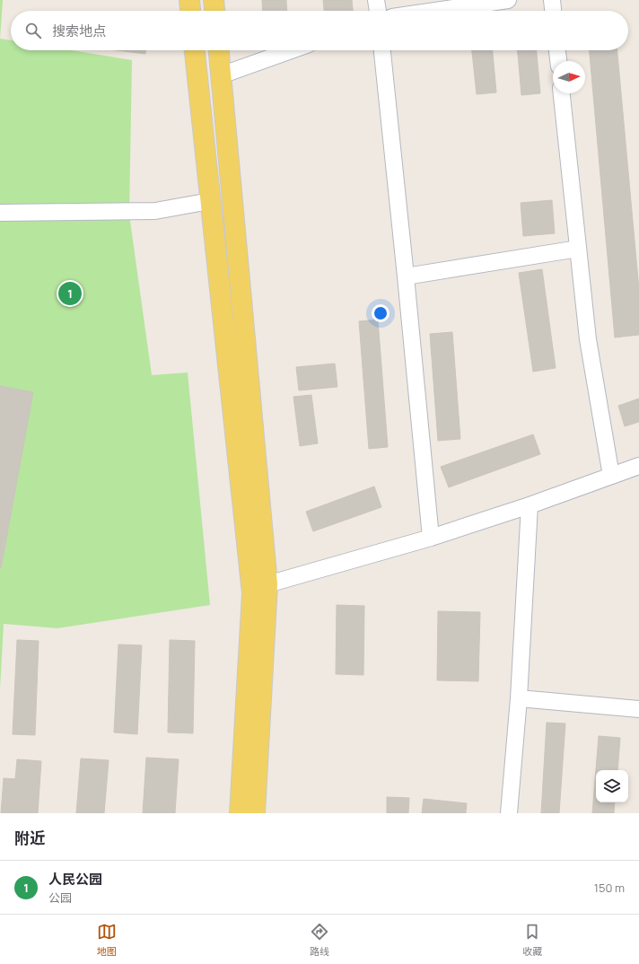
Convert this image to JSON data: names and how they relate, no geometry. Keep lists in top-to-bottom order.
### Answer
{
  "north": "right",
  "page": {
    "search": "搜索地点",
    "pins": "1",
    "heading": "附近",
    "list": [
      {
        "mark": "1",
        "name": "人民公园",
        "note": "公园",
        "value": "150 m"
      }
    ],
    "nav": ["地图", "路线", "收藏"]
  }
}
